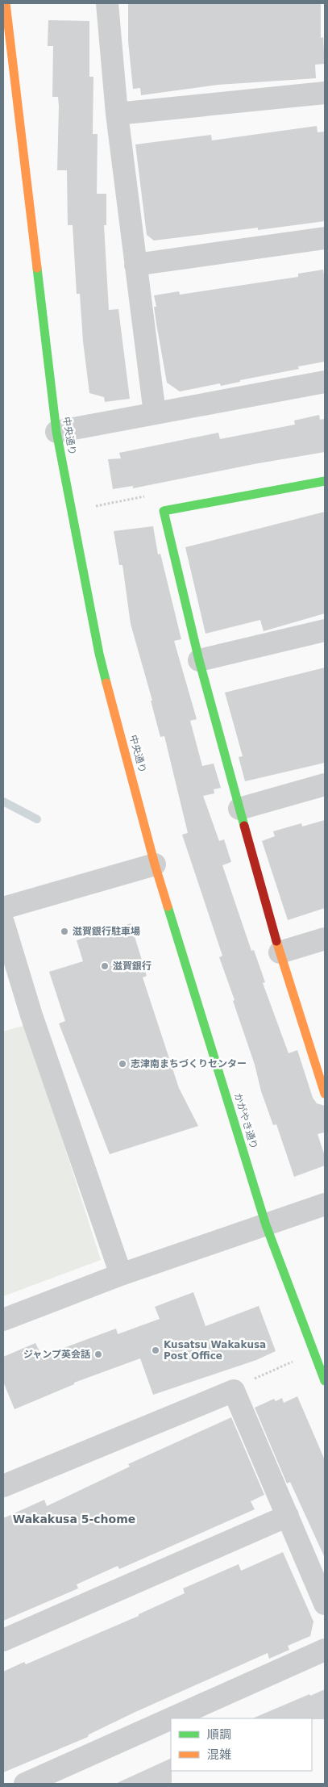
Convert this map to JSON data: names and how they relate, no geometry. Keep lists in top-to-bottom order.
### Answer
{
  "streets": {
    "street": ["中央通り", "かがやき通り"]
  },
  "crossings": [
    ["中央通り", "かがやき通り"]
  ],
  "districts": ["Wakakusa 5-chome"],
  "places": [
    "滋賀銀行駐車場",
    "滋賀銀行",
    "志津南まちづくりセンター",
    "Kusatsu Wakakusa Post Office",
    "ジャンプ英会話"
  ],
  "legend": ["順調", "混雑"]
}
